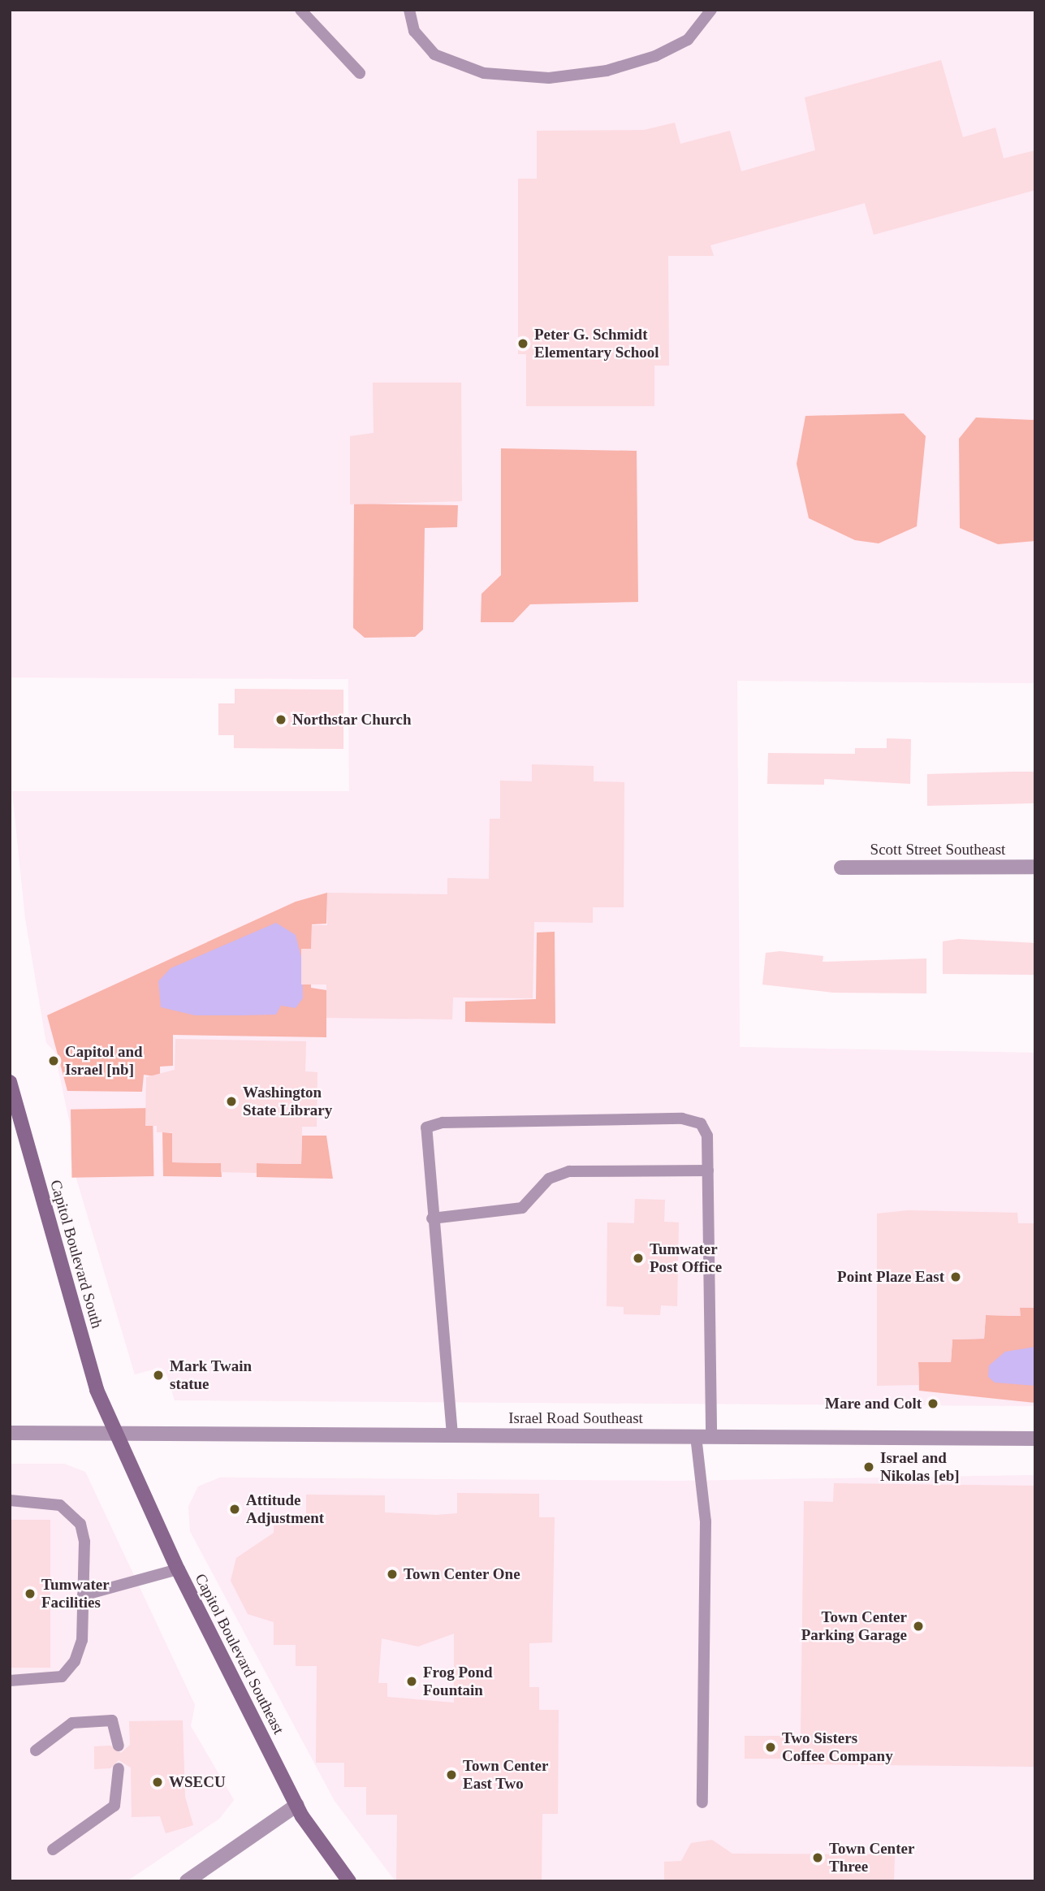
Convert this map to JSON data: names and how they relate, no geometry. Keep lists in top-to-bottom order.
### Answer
{
  "streets": {
    "main road": ["Capitol Boulevard South", "Capitol Boulevard Southeast"],
    "street": ["Scott Street Southeast", "Israel Road Southeast"]
  },
  "crossings": [
    ["Capitol Boulevard South", "Israel Road Southeast"],
    ["Capitol Boulevard South", "Capitol Boulevard Southeast"],
    ["Israel Road Southeast", "Capitol Boulevard Southeast"]
  ],
  "places": [
    "Peter G. Schmidt Elementary School",
    "Northstar Church",
    "Capitol and Israel [nb]",
    "Washington State Library",
    "Tumwater Post Office",
    "Point Plaze East",
    "Mark Twain statue",
    "Mare and Colt",
    "Israel and Nikolas [eb]",
    "Attitude Adjustment",
    "Town Center One",
    "Tumwater Facilities",
    "Town Center Parking Garage",
    "Frog Pond Fountain",
    "Two Sisters Coffee Company",
    "Town Center East Two",
    "WSECU",
    "Town Center Three"
  ]
}
